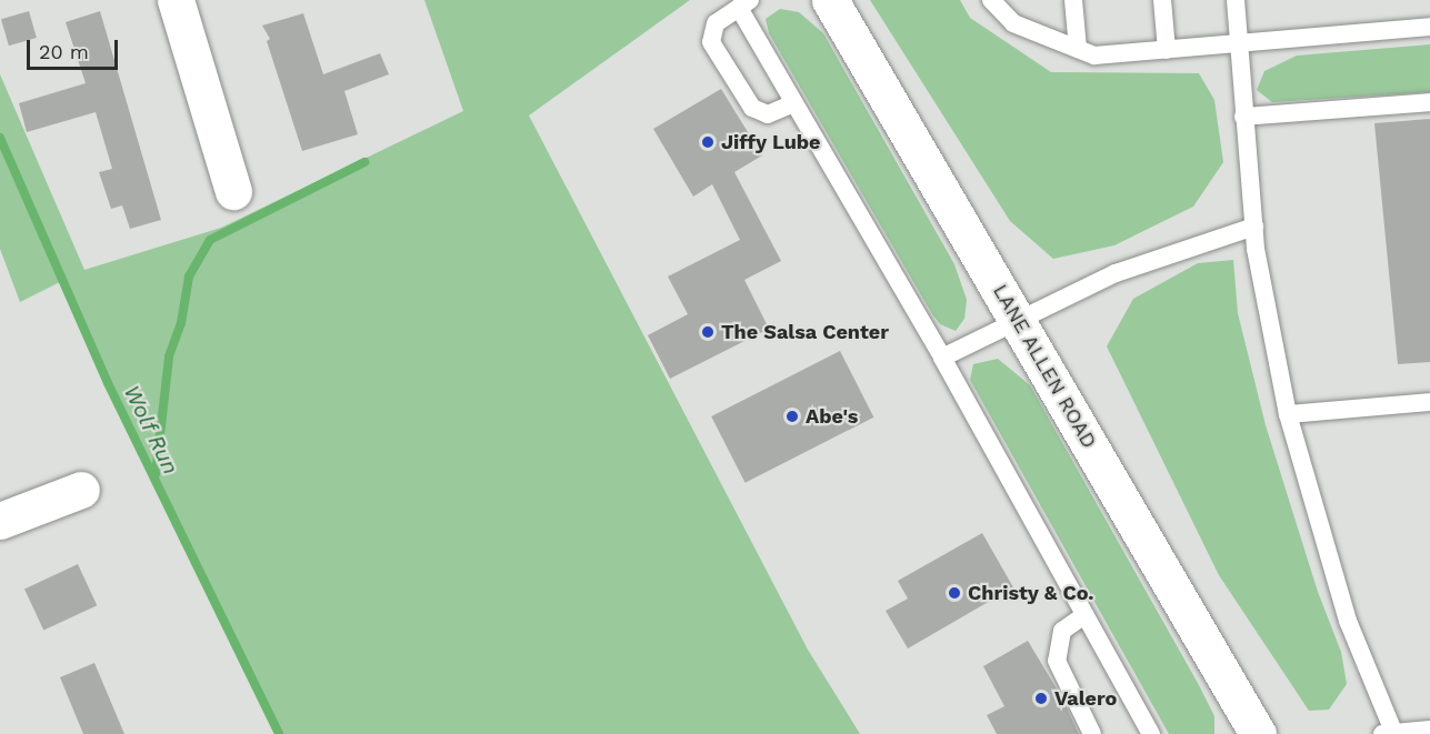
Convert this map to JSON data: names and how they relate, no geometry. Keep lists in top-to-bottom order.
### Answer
{
  "streets": {
    "main road": ["LANE ALLEN ROAD"]
  },
  "water": ["Wolf Run"],
  "places": [
    "Jiffy Lube",
    "The Salsa Center",
    "Abe's",
    "Christy & Co.",
    "Valero"
  ],
  "scale_bar": "20 m"
}
